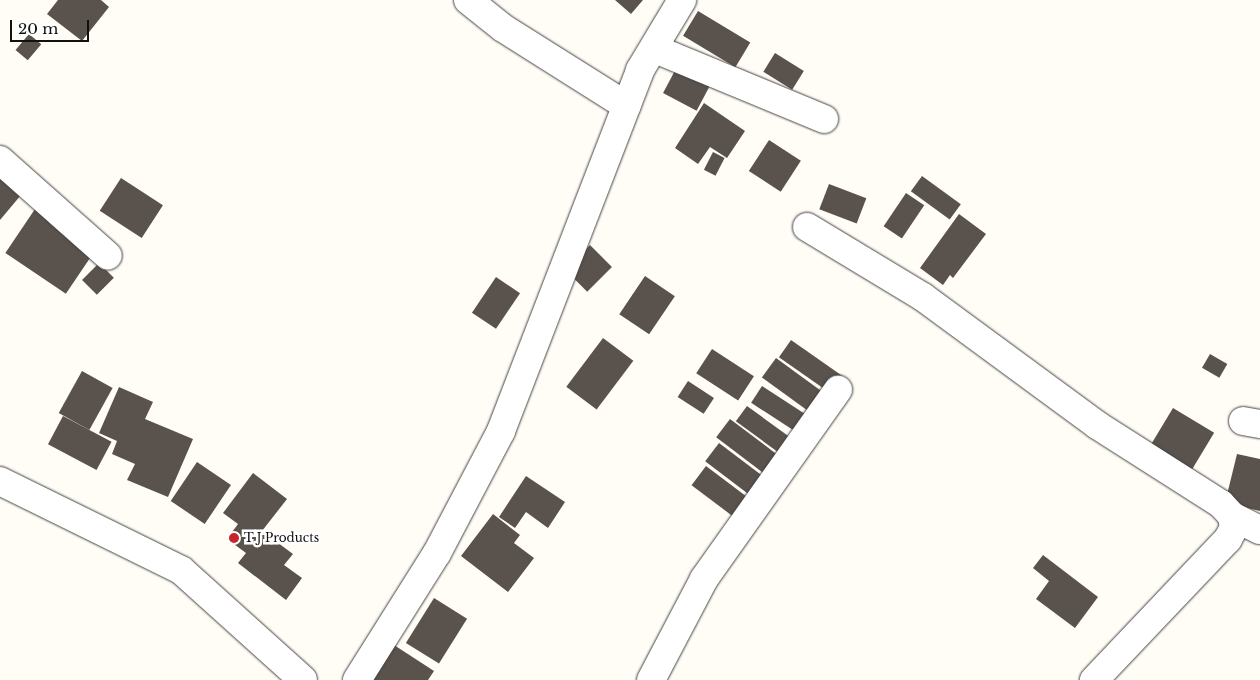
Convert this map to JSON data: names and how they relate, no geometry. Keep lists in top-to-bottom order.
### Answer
{
  "places": ["T J Products"],
  "scale_bar": "20 m"
}
